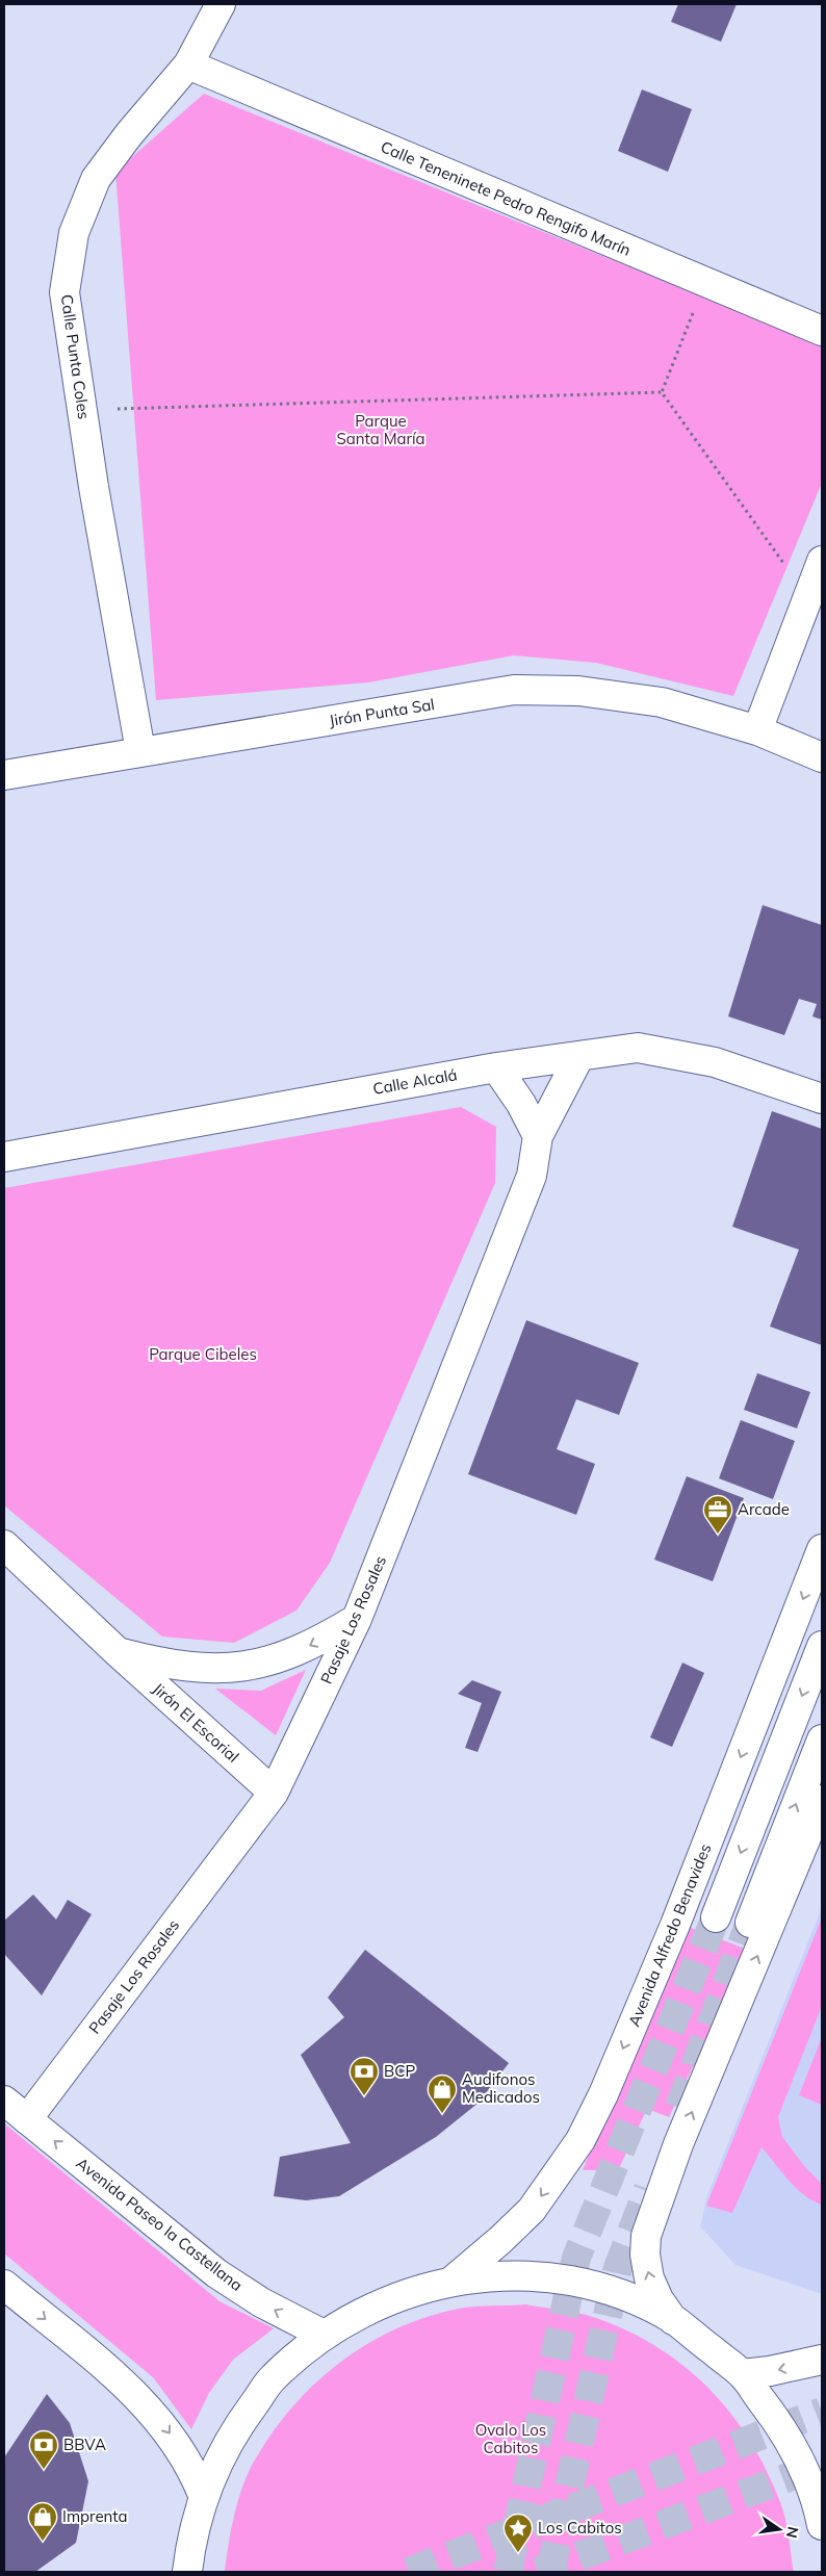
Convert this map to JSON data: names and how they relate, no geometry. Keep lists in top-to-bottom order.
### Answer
{
  "streets": {
    "street": [
      "Calle Teneninete Pedro Rengifo Marín",
      "Calle Punta Coles",
      "Jirón Punta Sal",
      "Calle Alcalá",
      "Pasaje Los Rosales",
      "Jirón El Escorial",
      "Avenida Alfredo Benavides",
      "Avenida Paseo la Castellana"
    ]
  },
  "crossings": [
    ["Calle Teneninete Pedro Rengifo Marín", "Calle Punta Coles"],
    ["Calle Punta Coles", "Jirón Punta Sal"],
    ["Calle Alcalá", "Pasaje Los Rosales"],
    ["Pasaje Los Rosales", "Jirón El Escorial"],
    ["Pasaje Los Rosales", "Avenida Paseo la Castellana"]
  ],
  "one_way": ["Jirón El Escorial"],
  "parks": ["Parque Santa María", "Parque Cibeles", "Ovalo Los Cabitos"],
  "places": {
    "office": ["Arcade"],
    "bank": ["BCP", "BBVA"],
    "shop": ["Audifonos Medicados", "Imprenta"],
    "place": ["Los Cabitos"]
  },
  "north": "right"
}
